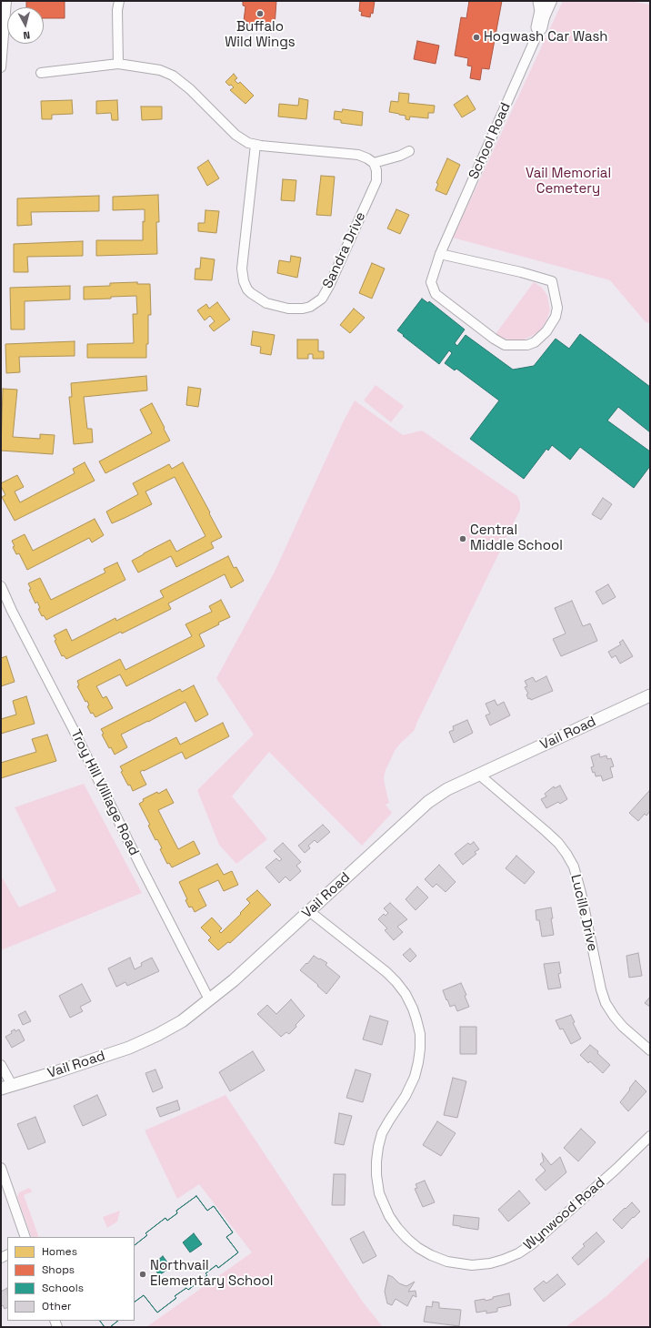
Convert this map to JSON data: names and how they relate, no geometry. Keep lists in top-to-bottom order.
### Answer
{
  "streets": {
    "street": [
      "School Road",
      "Sandra Drive",
      "Vail Road",
      "Troy Hill Villiage Road",
      "Lucille Drive",
      "Wynwood Road"
    ]
  },
  "crossings": [
    ["Vail Road", "Troy Hill Villiage Road"],
    ["Vail Road", "Lucille Drive"],
    ["Vail Road", "Wynwood Road"]
  ],
  "parks": ["Vail Memorial Cemetery"],
  "places": [
    "Buffalo Wild Wings",
    "Hogwash Car Wash",
    "Central Middle School",
    "Northvail Elementary School"
  ],
  "legend": [
    "Homes",
    "Shops",
    "Schools",
    "Other"
  ],
  "north": "bottom"
}
